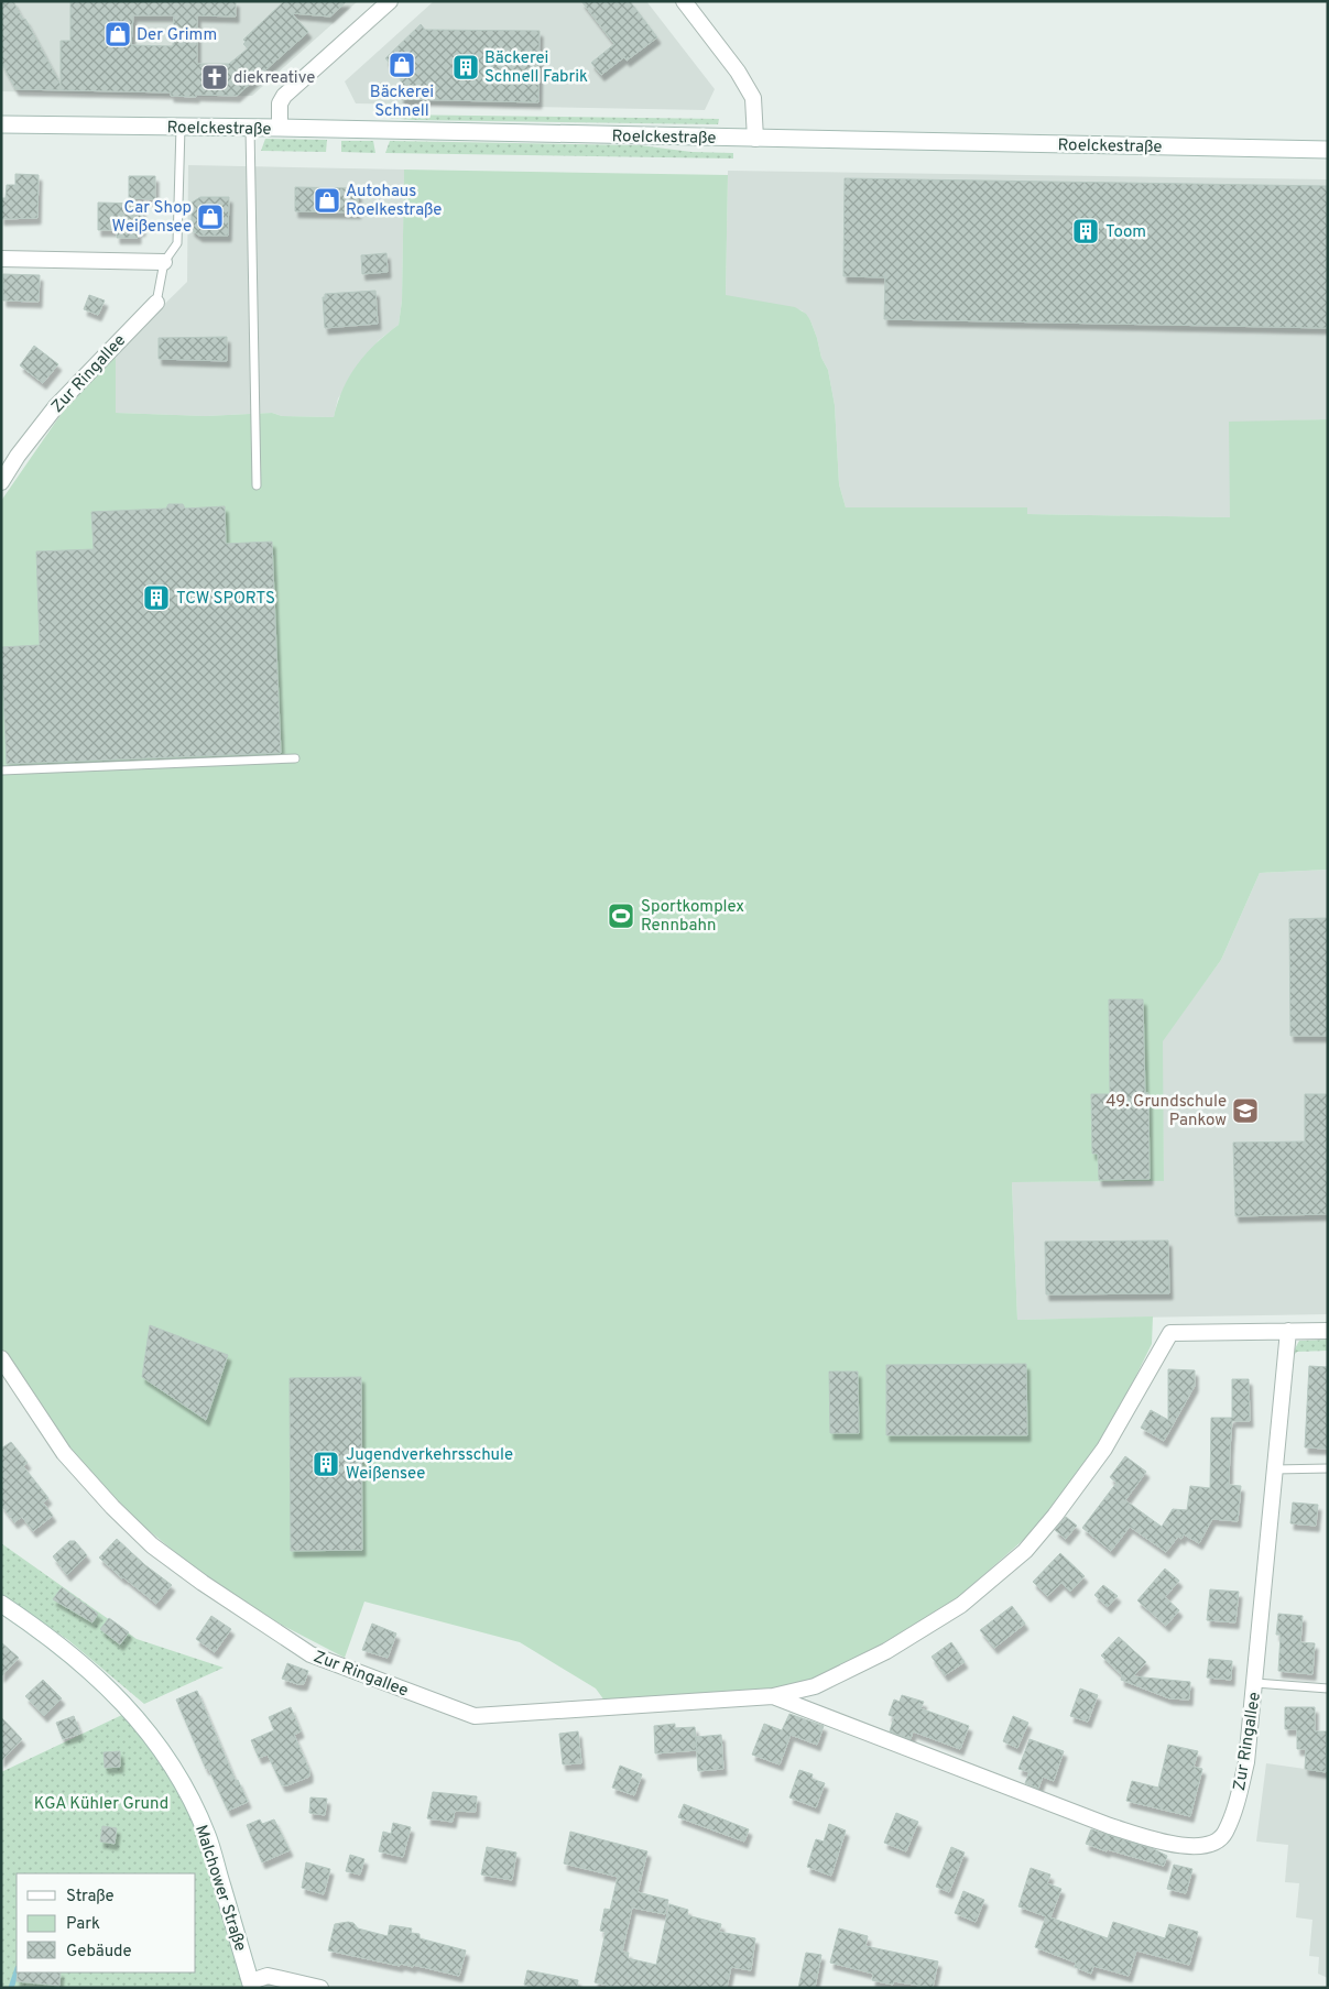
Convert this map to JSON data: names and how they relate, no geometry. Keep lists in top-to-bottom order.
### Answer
{
  "streets": {
    "main road": ["Roelckestraße", "Malchower Straße"],
    "street": ["Zur Ringallee"]
  },
  "crossings": [
    ["Roelckestraße", "Zur Ringallee"]
  ],
  "parks": ["KGA Kühler Grund"],
  "places": {
    "shop": [
      "Der Grimm",
      "Bäckerei Schnell",
      "Autohaus Roelkestraße",
      "Car Shop Weißensee"
    ],
    "building": [
      "Bäckerei Schnell Fabrik",
      "Toom",
      "TCW SPORTS",
      "Jugendverkehrsschule Weißensee"
    ],
    "church": ["diekreative"],
    "sports": ["Sportkomplex Rennbahn"],
    "school or university": ["49. Grundschule Pankow"]
  },
  "legend": ["Straße", "Park", "Gebäude"]
}
